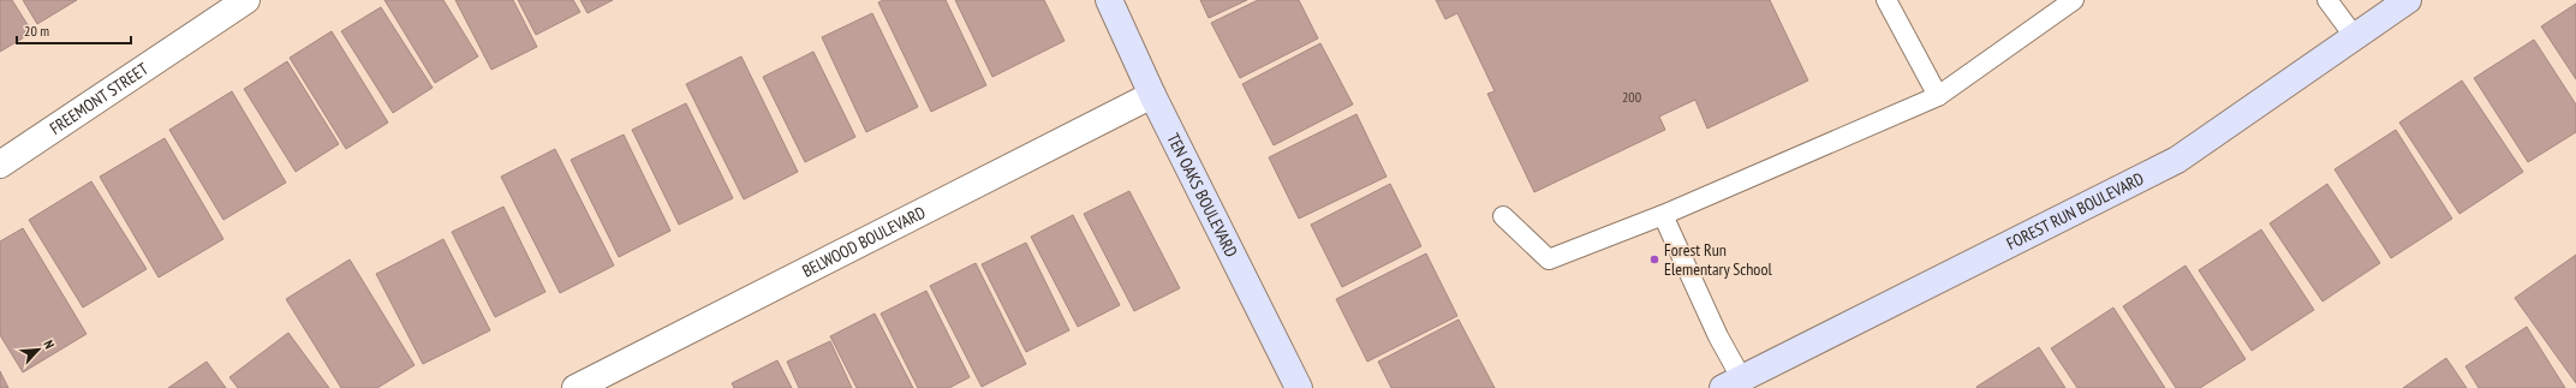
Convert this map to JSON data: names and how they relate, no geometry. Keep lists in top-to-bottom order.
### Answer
{
  "streets": {
    "street": [
      "FREEMONT STREET",
      "TEN OAKS BOULEVARD",
      "FOREST RUN BOULEVARD",
      "BELWOOD BOULEVARD"
    ]
  },
  "crossings": [
    ["TEN OAKS BOULEVARD", "BELWOOD BOULEVARD"]
  ],
  "places": ["Forest Run Elementary School"],
  "house_numbers": ["200"],
  "scale_bar": "20 m",
  "north": "top right"
}
